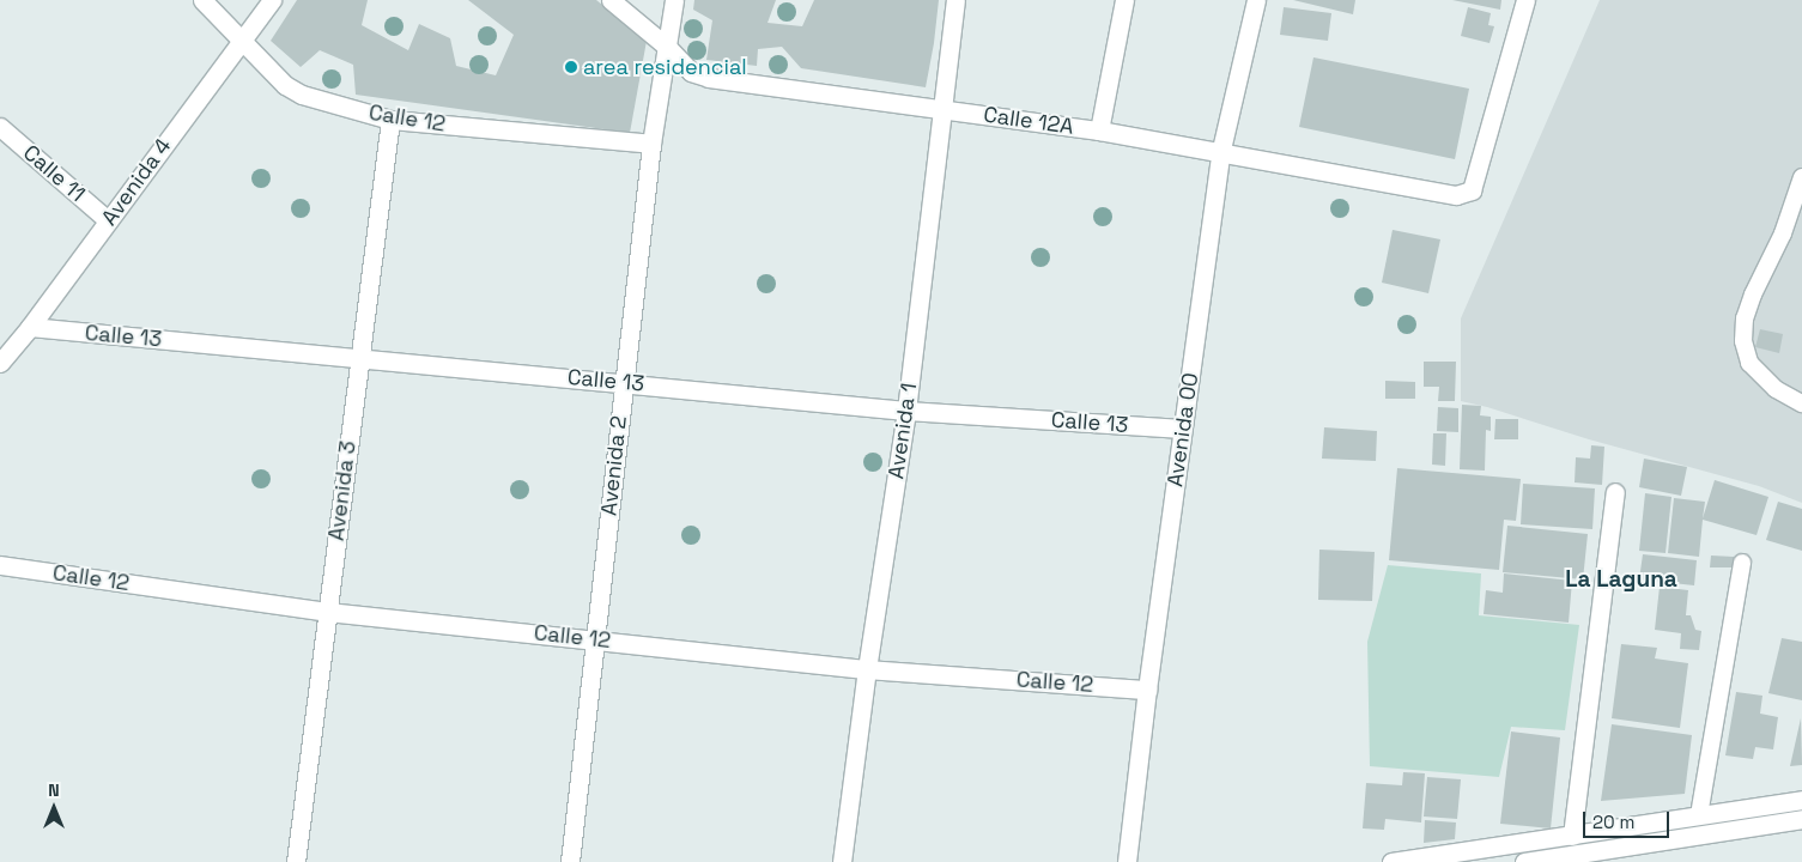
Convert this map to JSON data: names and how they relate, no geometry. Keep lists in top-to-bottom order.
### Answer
{
  "streets": {
    "street": [
      "Calle 12",
      "Calle 12A",
      "Calle 11",
      "Avenida 4",
      "Calle 13",
      "Avenida 00",
      "Avenida 1",
      "Avenida 2",
      "Avenida 3"
    ]
  },
  "crossings": [
    ["Calle 12", "Avenida 4"],
    ["Calle 12", "Avenida 00"],
    ["Calle 12", "Avenida 1"],
    ["Calle 12", "Avenida 2"],
    ["Calle 12", "Avenida 3"],
    ["Calle 12A", "Avenida 00"],
    ["Calle 12A", "Avenida 1"],
    ["Calle 12A", "Avenida 2"],
    ["Calle 11", "Avenida 4"],
    ["Avenida 4", "Calle 13"],
    ["Calle 13", "Avenida 00"],
    ["Calle 13", "Avenida 1"],
    ["Calle 13", "Avenida 2"],
    ["Calle 13", "Avenida 3"]
  ],
  "districts": ["La Laguna"],
  "places": ["area residencial"],
  "scale_bar": "20 m",
  "north": "top"
}
